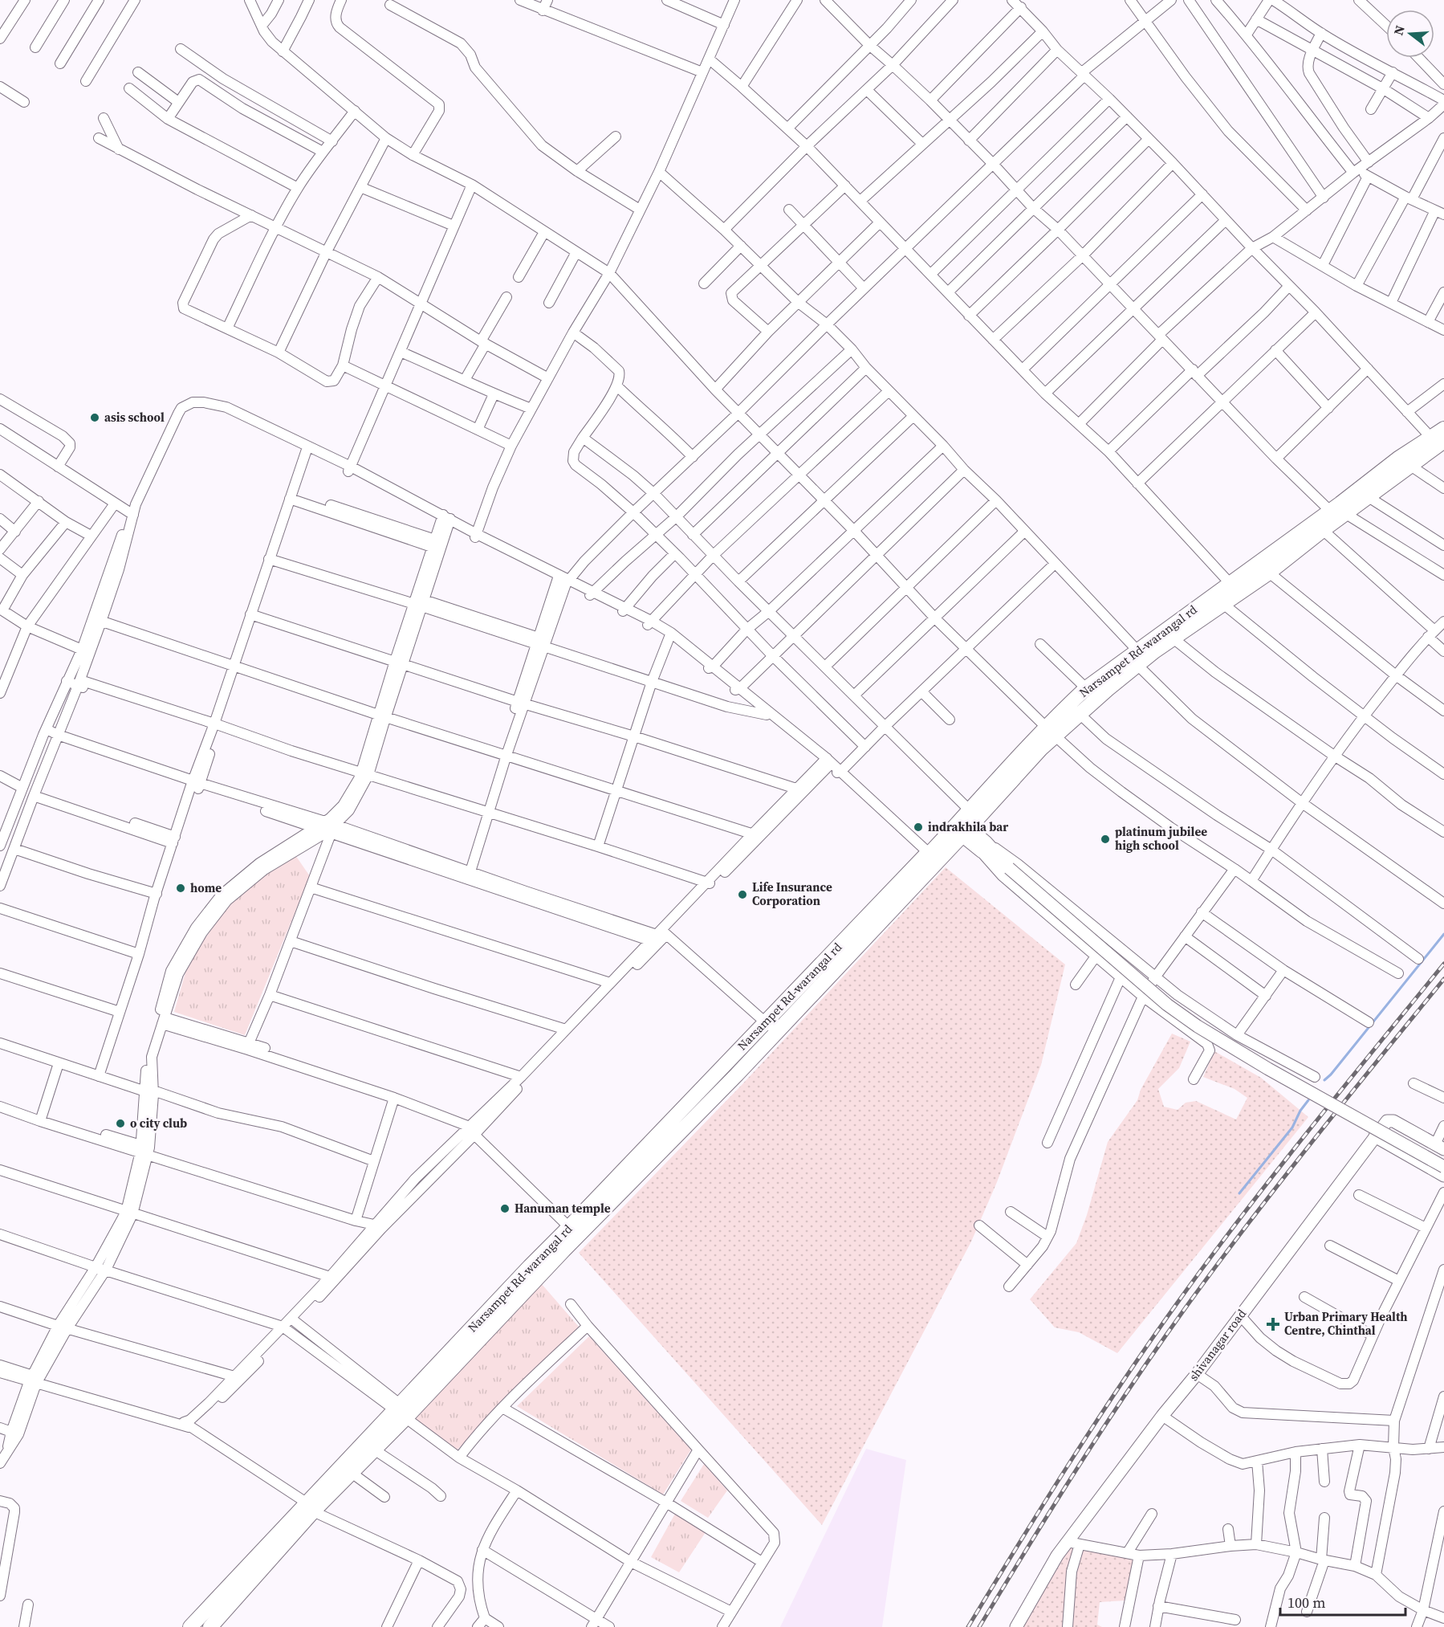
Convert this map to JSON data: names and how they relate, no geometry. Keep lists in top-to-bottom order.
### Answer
{
  "streets": {
    "main road": ["Narsampet Rd-warangal rd"],
    "street": ["shivanagar road"]
  },
  "places": {
    "other": [
      "asis school",
      "indrakhila bar",
      "platinum jubilee high school",
      "home",
      "Life Insurance Corporation",
      "o city club",
      "Hanuman temple"
    ],
    "health": ["Urban Primary Health Centre, Chinthal"]
  },
  "scale_bar": "100 m",
  "north": "left"
}
